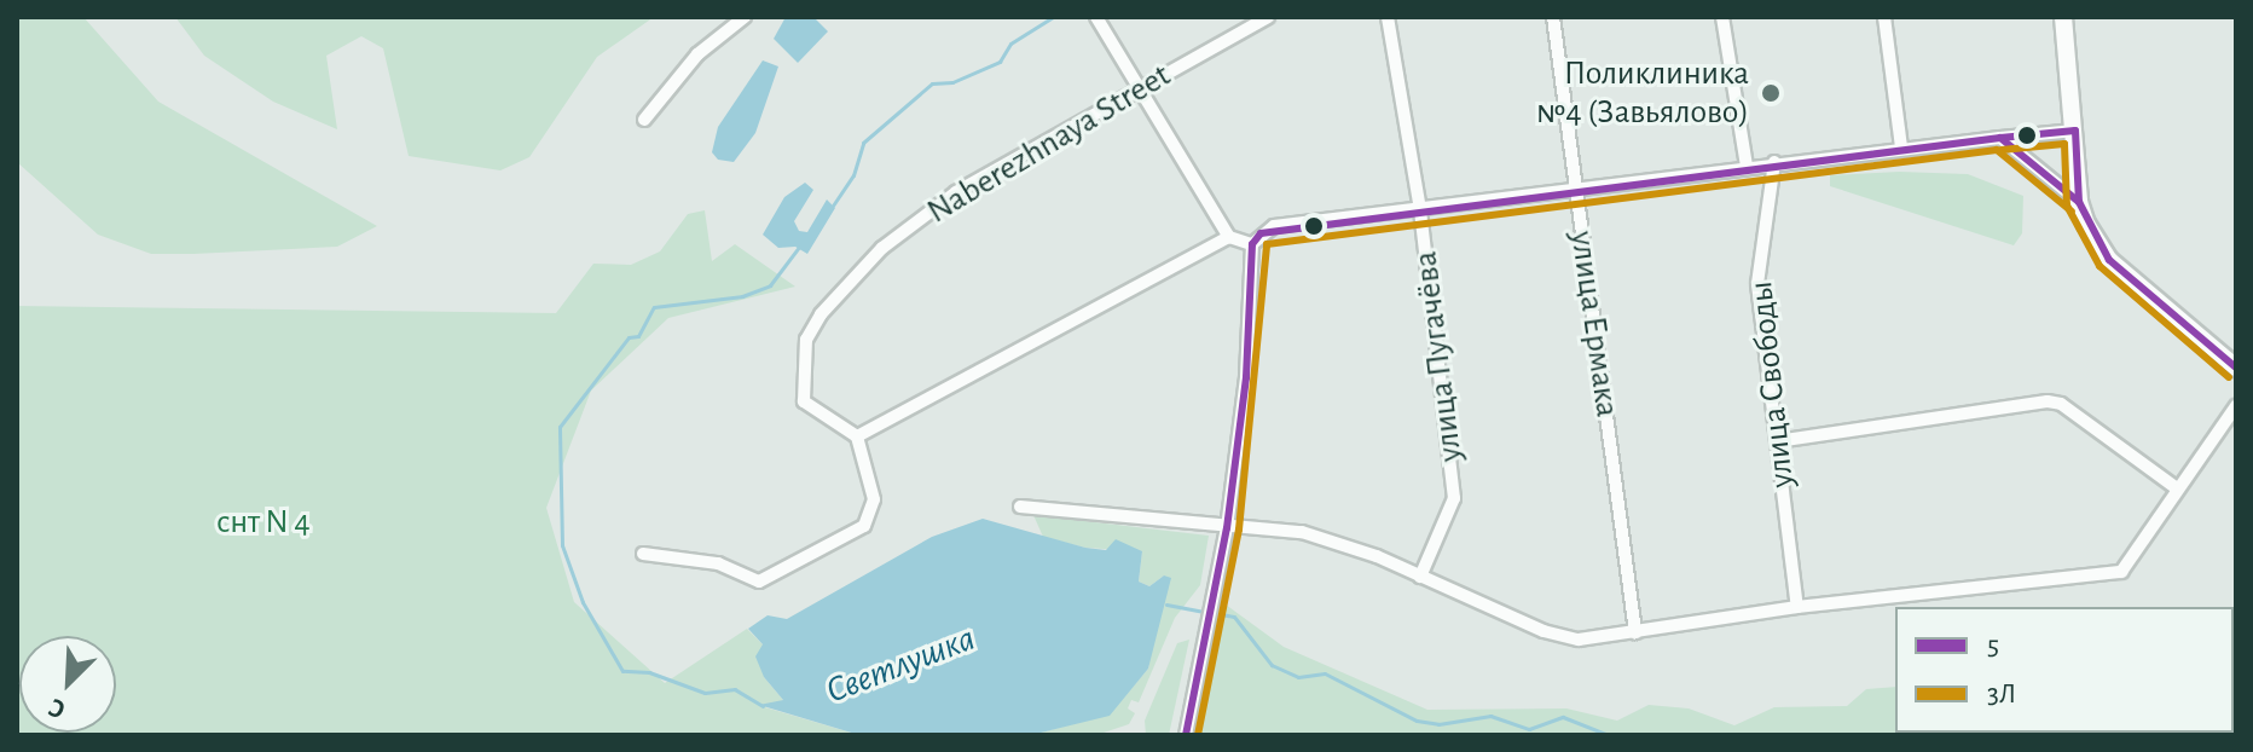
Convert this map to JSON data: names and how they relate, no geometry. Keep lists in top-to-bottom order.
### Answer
{
  "streets": {
    "street": [
      "Naberezhnaya Street",
      "улица Ермака",
      "улица Пугачёва",
      "улица Свободы"
    ]
  },
  "water": ["Светлушка"],
  "parks": ["снт N 4"],
  "places": ["Поликлиника №4 (Завьялово)"],
  "lines": ["transit line 5", "transit line 3Л"],
  "legend": ["5", "3Л"],
  "north": "bottom left"
}
